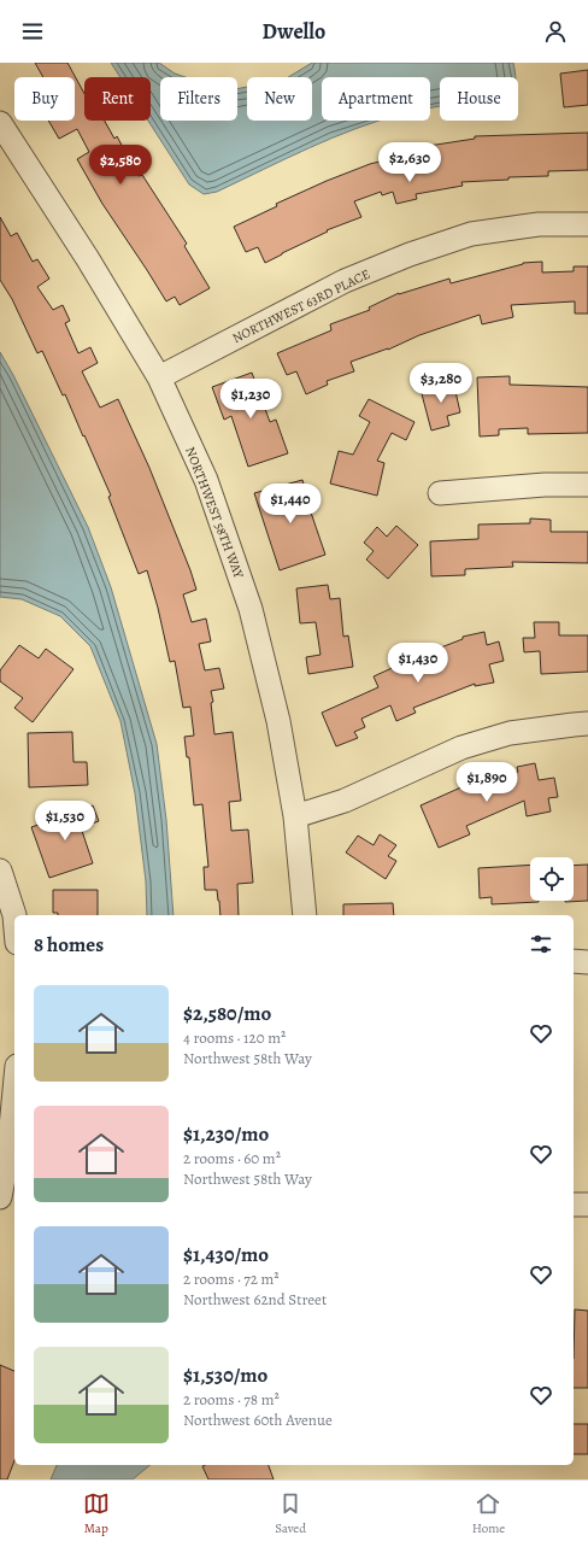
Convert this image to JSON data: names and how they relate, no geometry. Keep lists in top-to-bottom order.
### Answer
{
  "streets": {
    "street": ["NORTHWEST 63RD PLACE", "NORTHWEST 58TH WAY"]
  },
  "crossings": [
    ["NORTHWEST 63RD PLACE", "NORTHWEST 58TH WAY"]
  ],
  "page": {
    "header": "Dwello",
    "chip": [
      "Buy",
      "Rent",
      "Filters",
      "New",
      "Apartment",
      "House"
    ],
    "price": [
      "$2,630",
      "$2,580",
      "$3,280",
      "$1,230",
      "$1,440",
      "$1,430",
      "$1,890",
      "$1,530"
    ],
    "heading": "8 homes",
    "list": [
      {
        "name": "$2,580/mo",
        "note": "4 rooms · 120 m² · Northwest 58th Way"
      },
      {
        "name": "$1,230/mo",
        "note": "2 rooms · 60 m² · Northwest 58th Way"
      },
      {
        "name": "$1,430/mo",
        "note": "2 rooms · 72 m² · Northwest 62nd Street"
      },
      {
        "name": "$1,530/mo",
        "note": "2 rooms · 78 m² · Northwest 60th Avenue"
      }
    ],
    "tabs": ["Map", "Saved", "Home"]
  }
}
